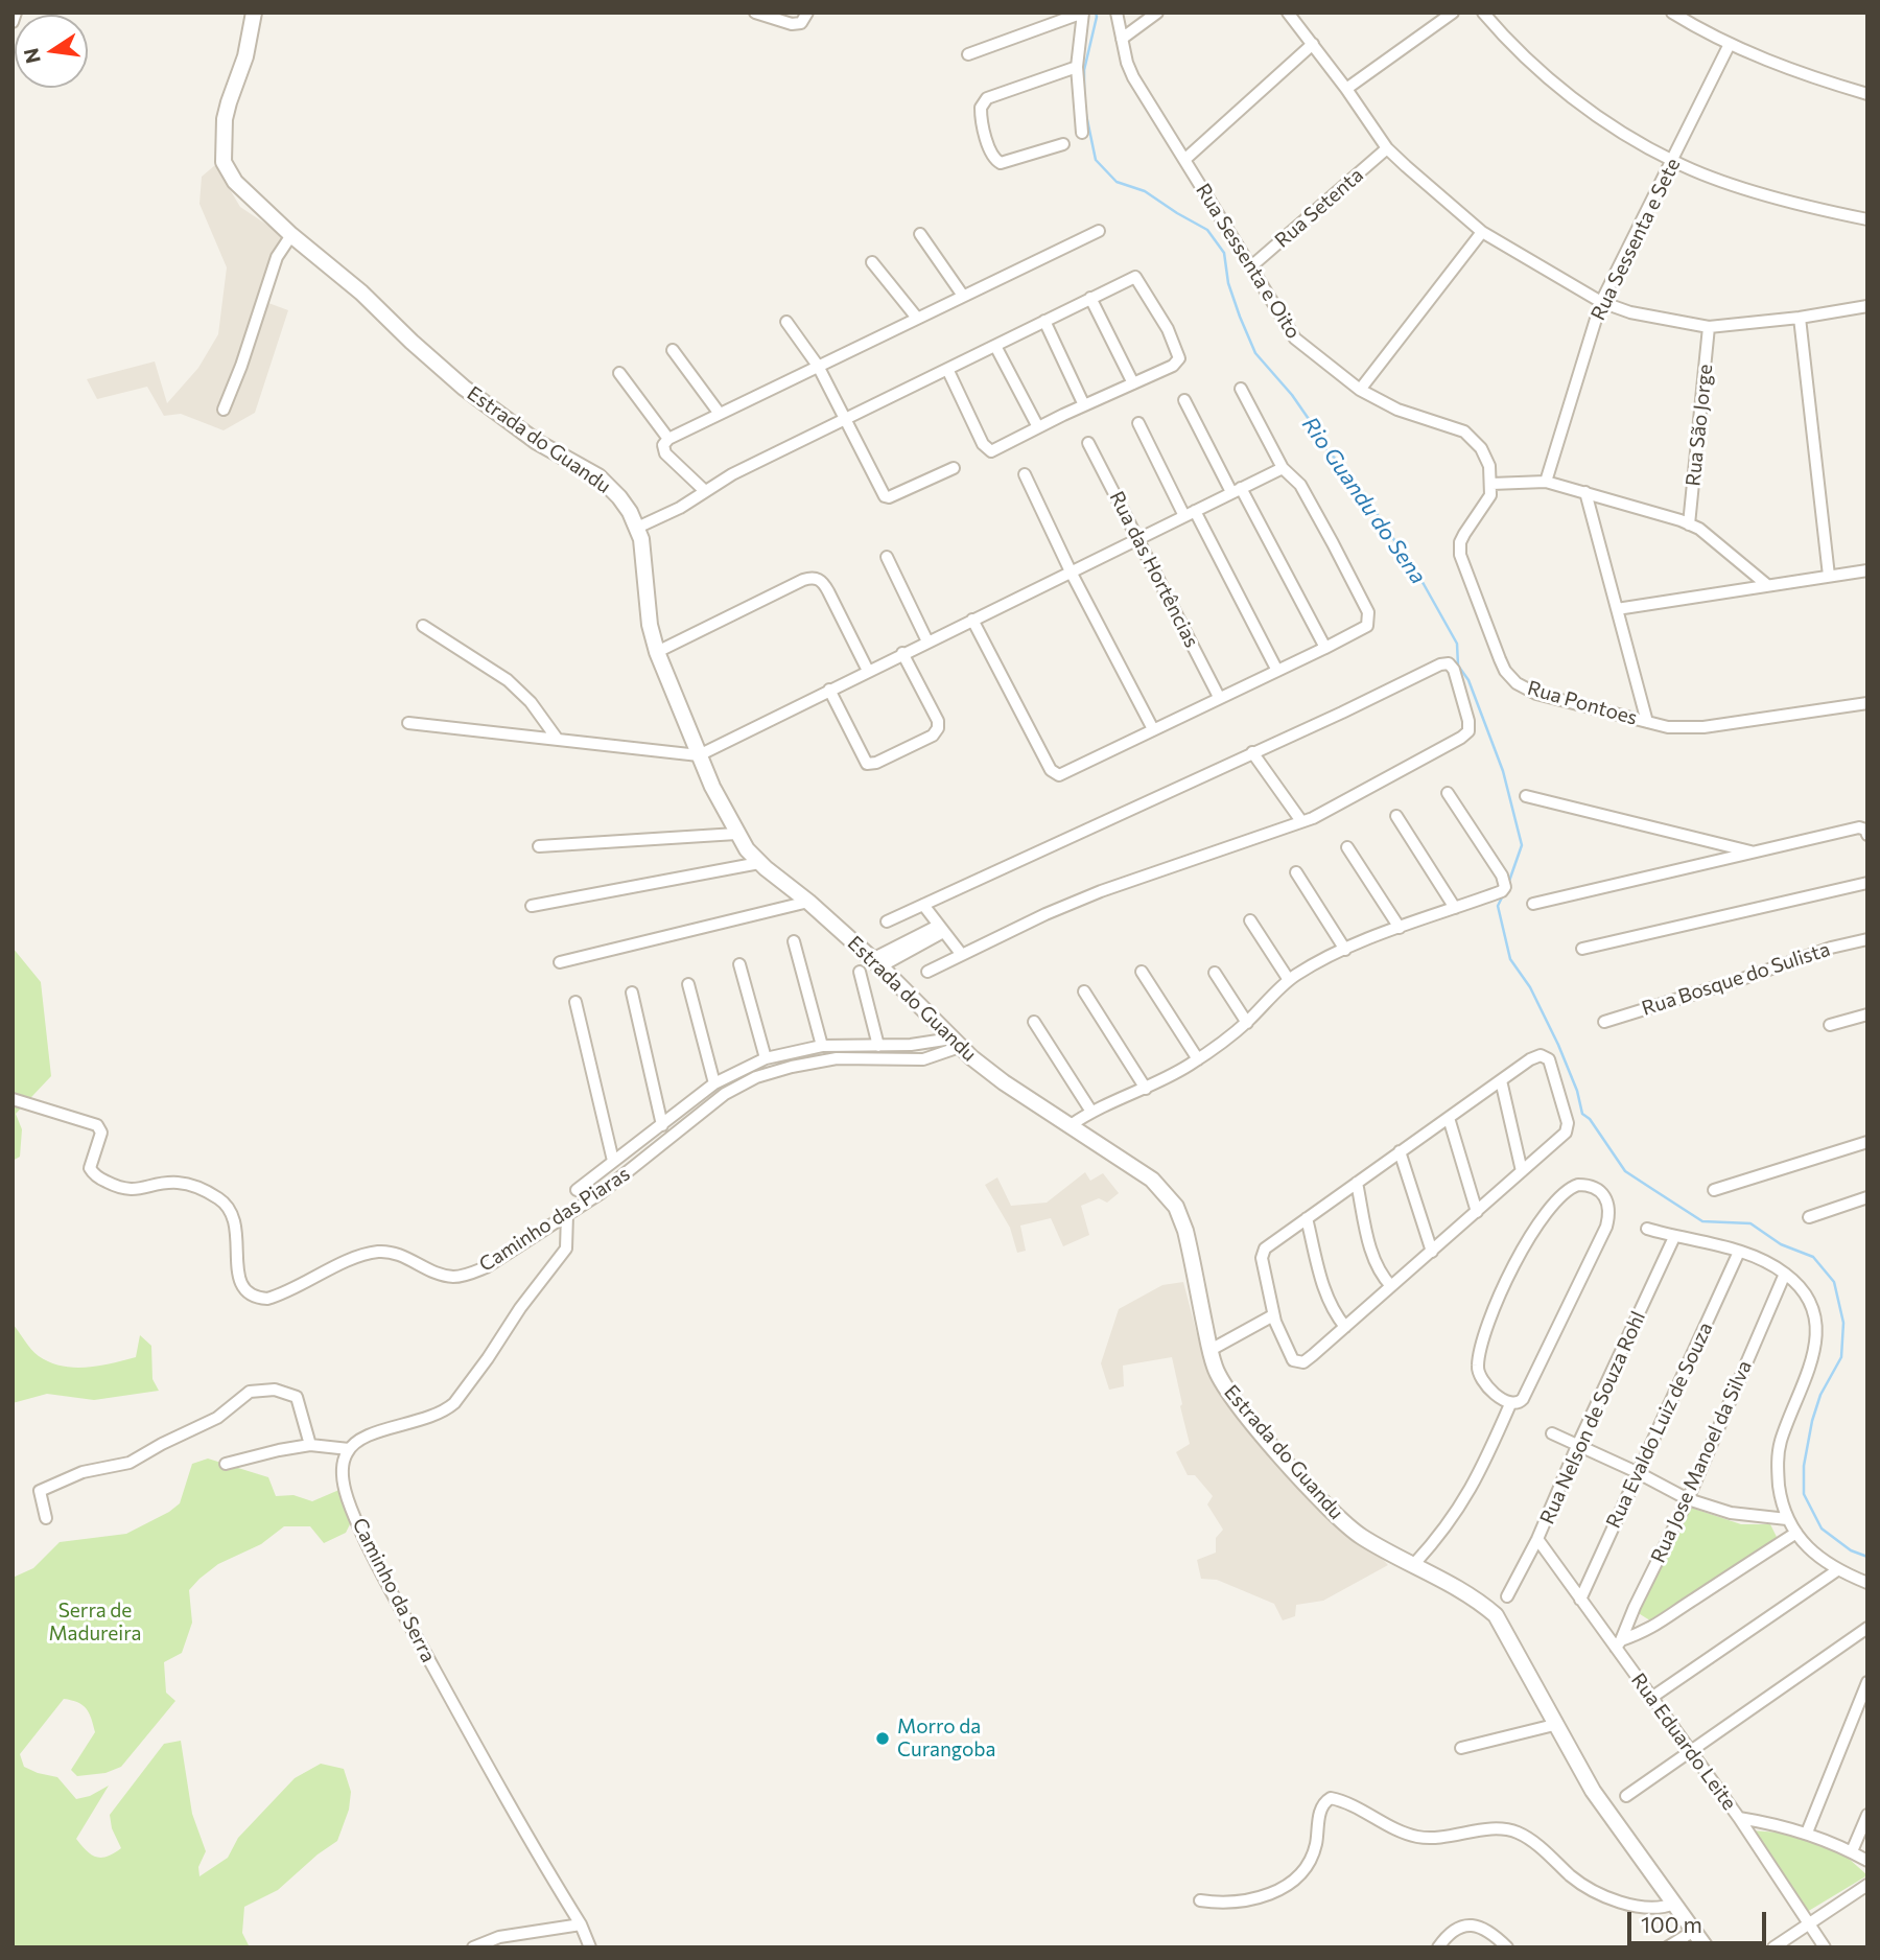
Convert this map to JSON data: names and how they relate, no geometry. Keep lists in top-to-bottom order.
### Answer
{
  "streets": {
    "street": [
      "Rua Setenta",
      "Rua Sessenta e Sete",
      "Rua Sessenta e Oito",
      "Rua São Jorge",
      "Estrada do Guandu",
      "Rua das Hortências",
      "Rua Pontoes",
      "Rua Bosque do Sulista",
      "Caminho das Piaras",
      "Rua Nelson de Souza Rohl",
      "Rua Evaldo Luiz de Souza",
      "Rua Jose Manoel da Silva",
      "Caminho da Serra",
      "Rua Eduardo Leite"
    ]
  },
  "crossings": [
    ["Rua Setenta", "Rua Sessenta e Oito"],
    ["Rua Sessenta e Oito", "Rua Pontoes"],
    ["Estrada do Guandu", "Caminho das Piaras"],
    ["Rua Nelson de Souza Rohl", "Rua Eduardo Leite"],
    ["Rua Evaldo Luiz de Souza", "Rua Eduardo Leite"],
    ["Rua Jose Manoel da Silva", "Rua Eduardo Leite"]
  ],
  "water": ["Rio Guandu do Sena"],
  "parks": ["Serra de Madureira"],
  "places": ["Morro da Curangoba"],
  "scale_bar": "100 m",
  "north": "left"
}
